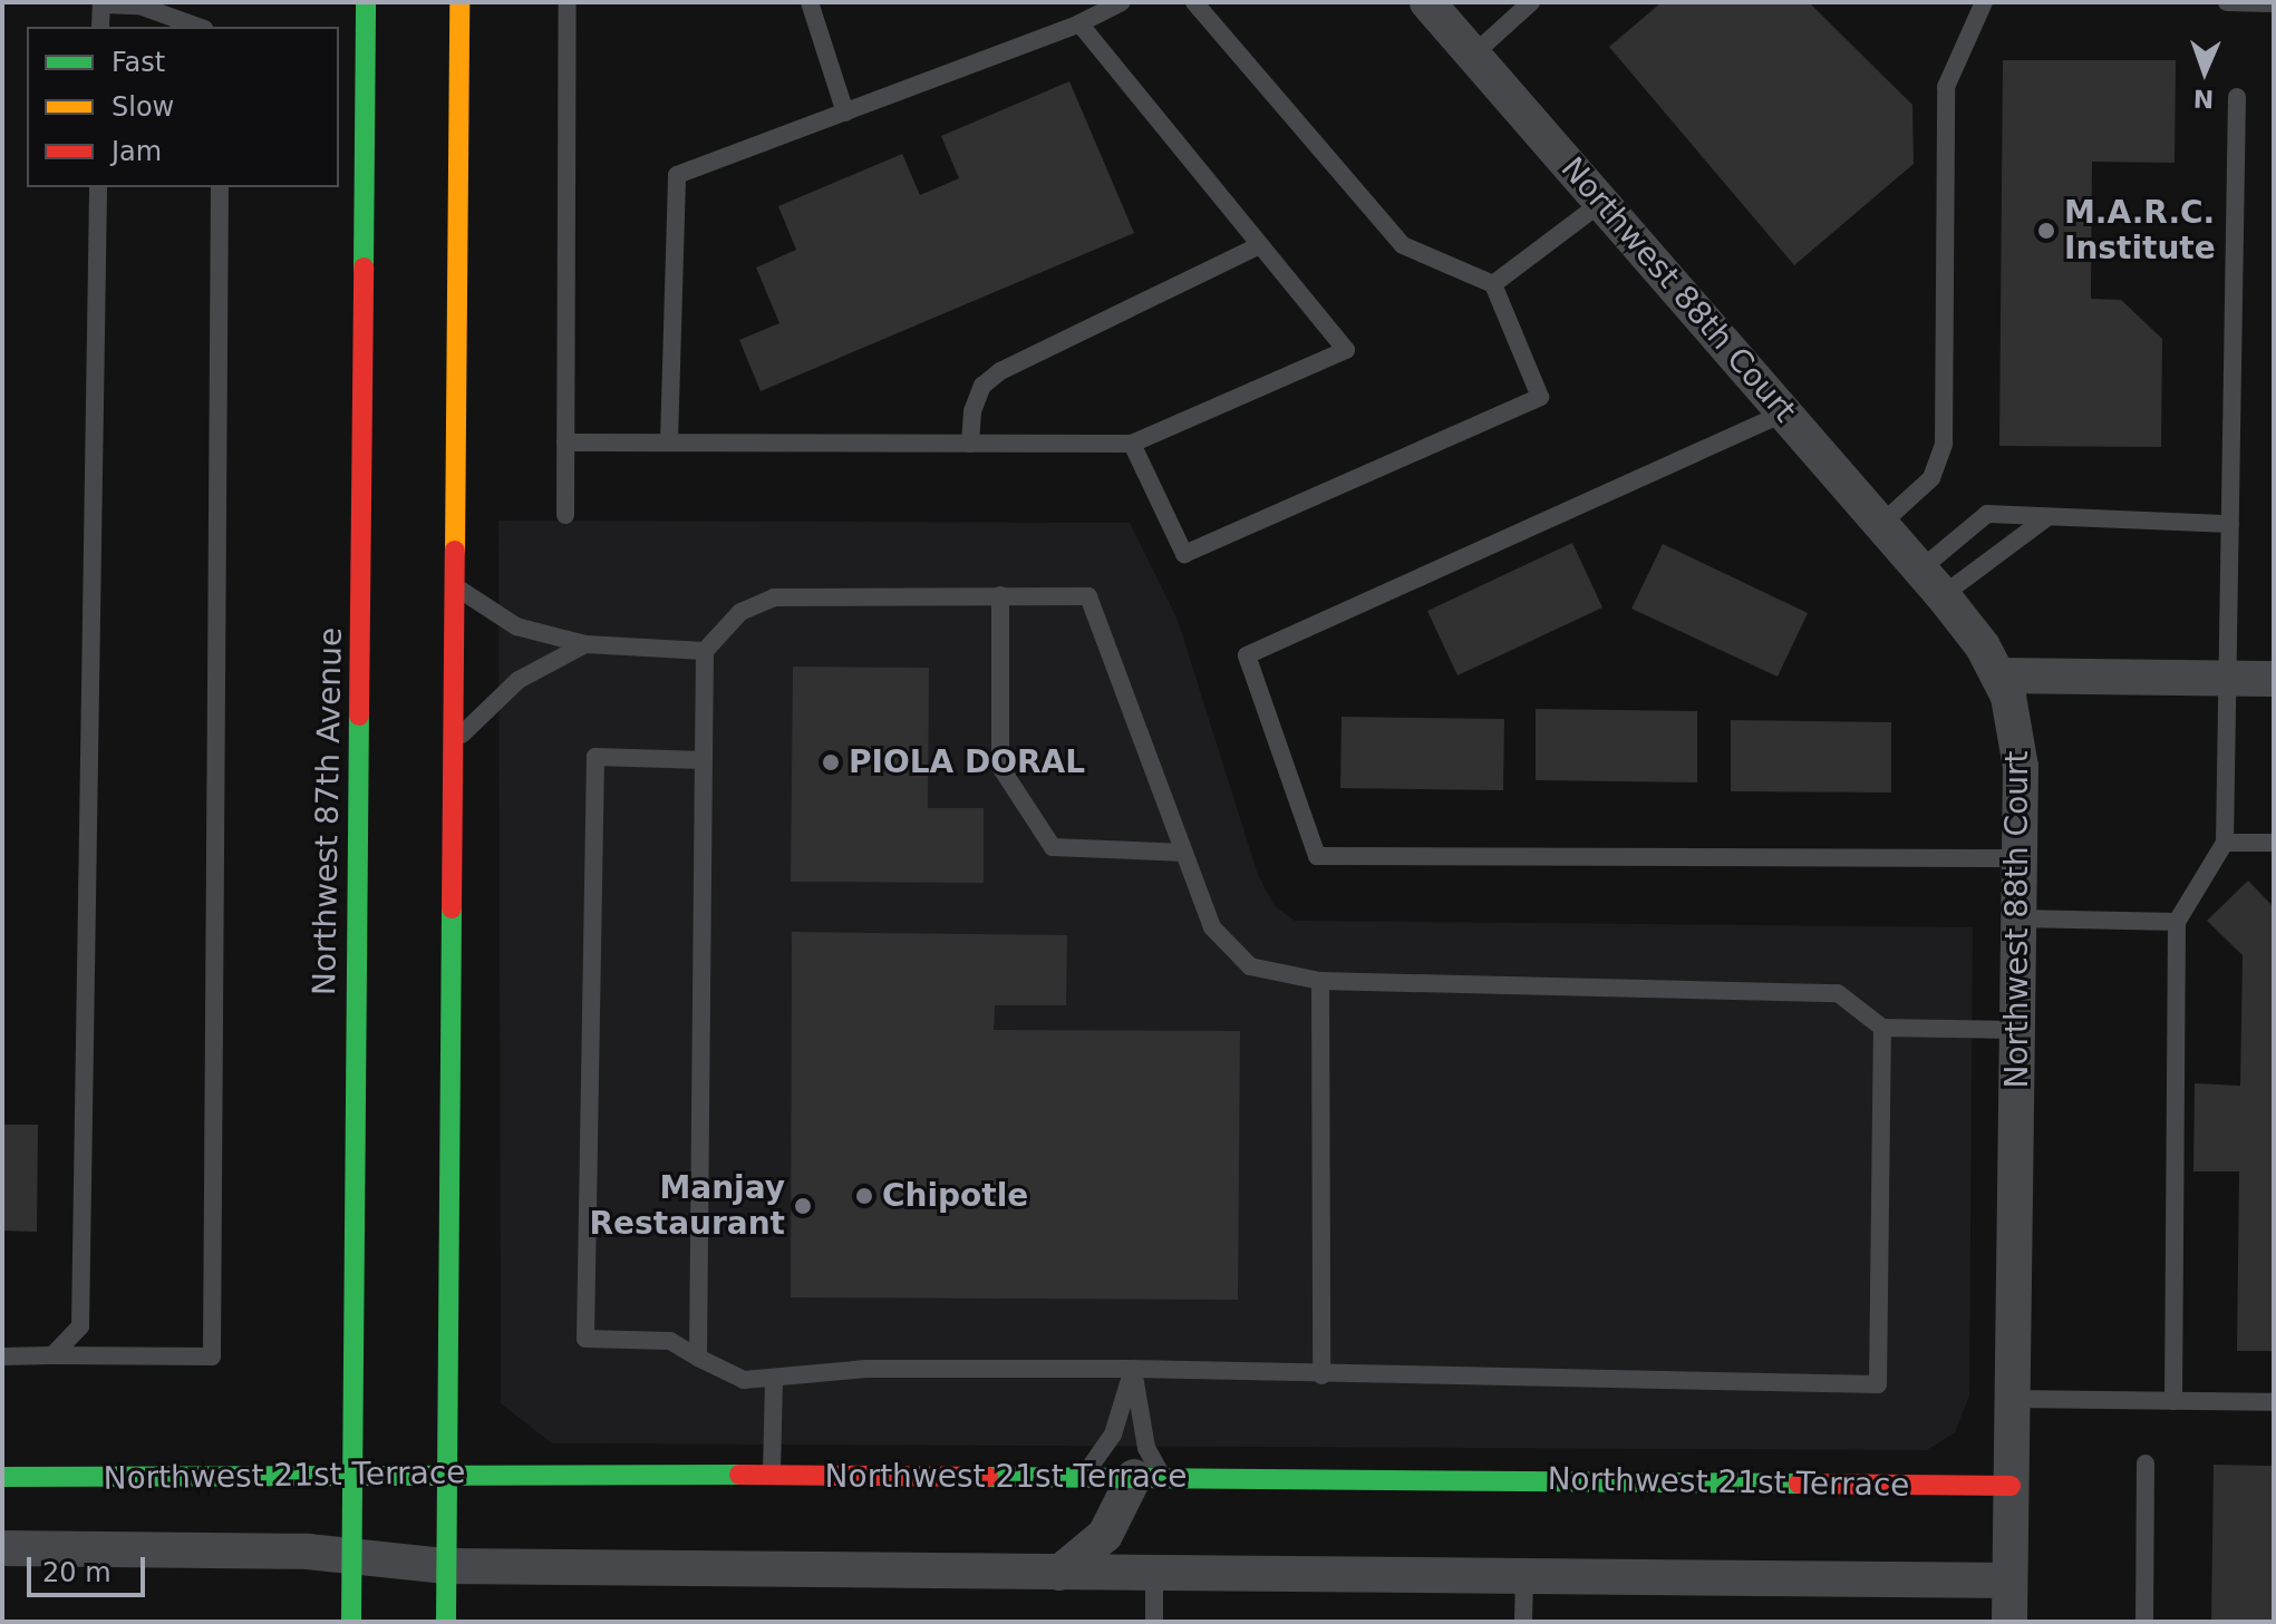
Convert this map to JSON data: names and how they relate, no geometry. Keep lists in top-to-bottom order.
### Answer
{
  "streets": {
    "main road": ["Northwest 87th Avenue", "Northwest 21st Terrace"],
    "street": ["Northwest 88th Court"]
  },
  "crossings": [
    ["Northwest 88th Court", "Northwest 21st Terrace"],
    ["Northwest 87th Avenue", "Northwest 21st Terrace"]
  ],
  "places": [
    "M.A.R.C. Institute",
    "PIOLA DORAL",
    "Chipotle",
    "Manjay Restaurant"
  ],
  "legend": ["Fast", "Slow", "Jam"],
  "scale_bar": "20 m",
  "north": "bottom"
}
